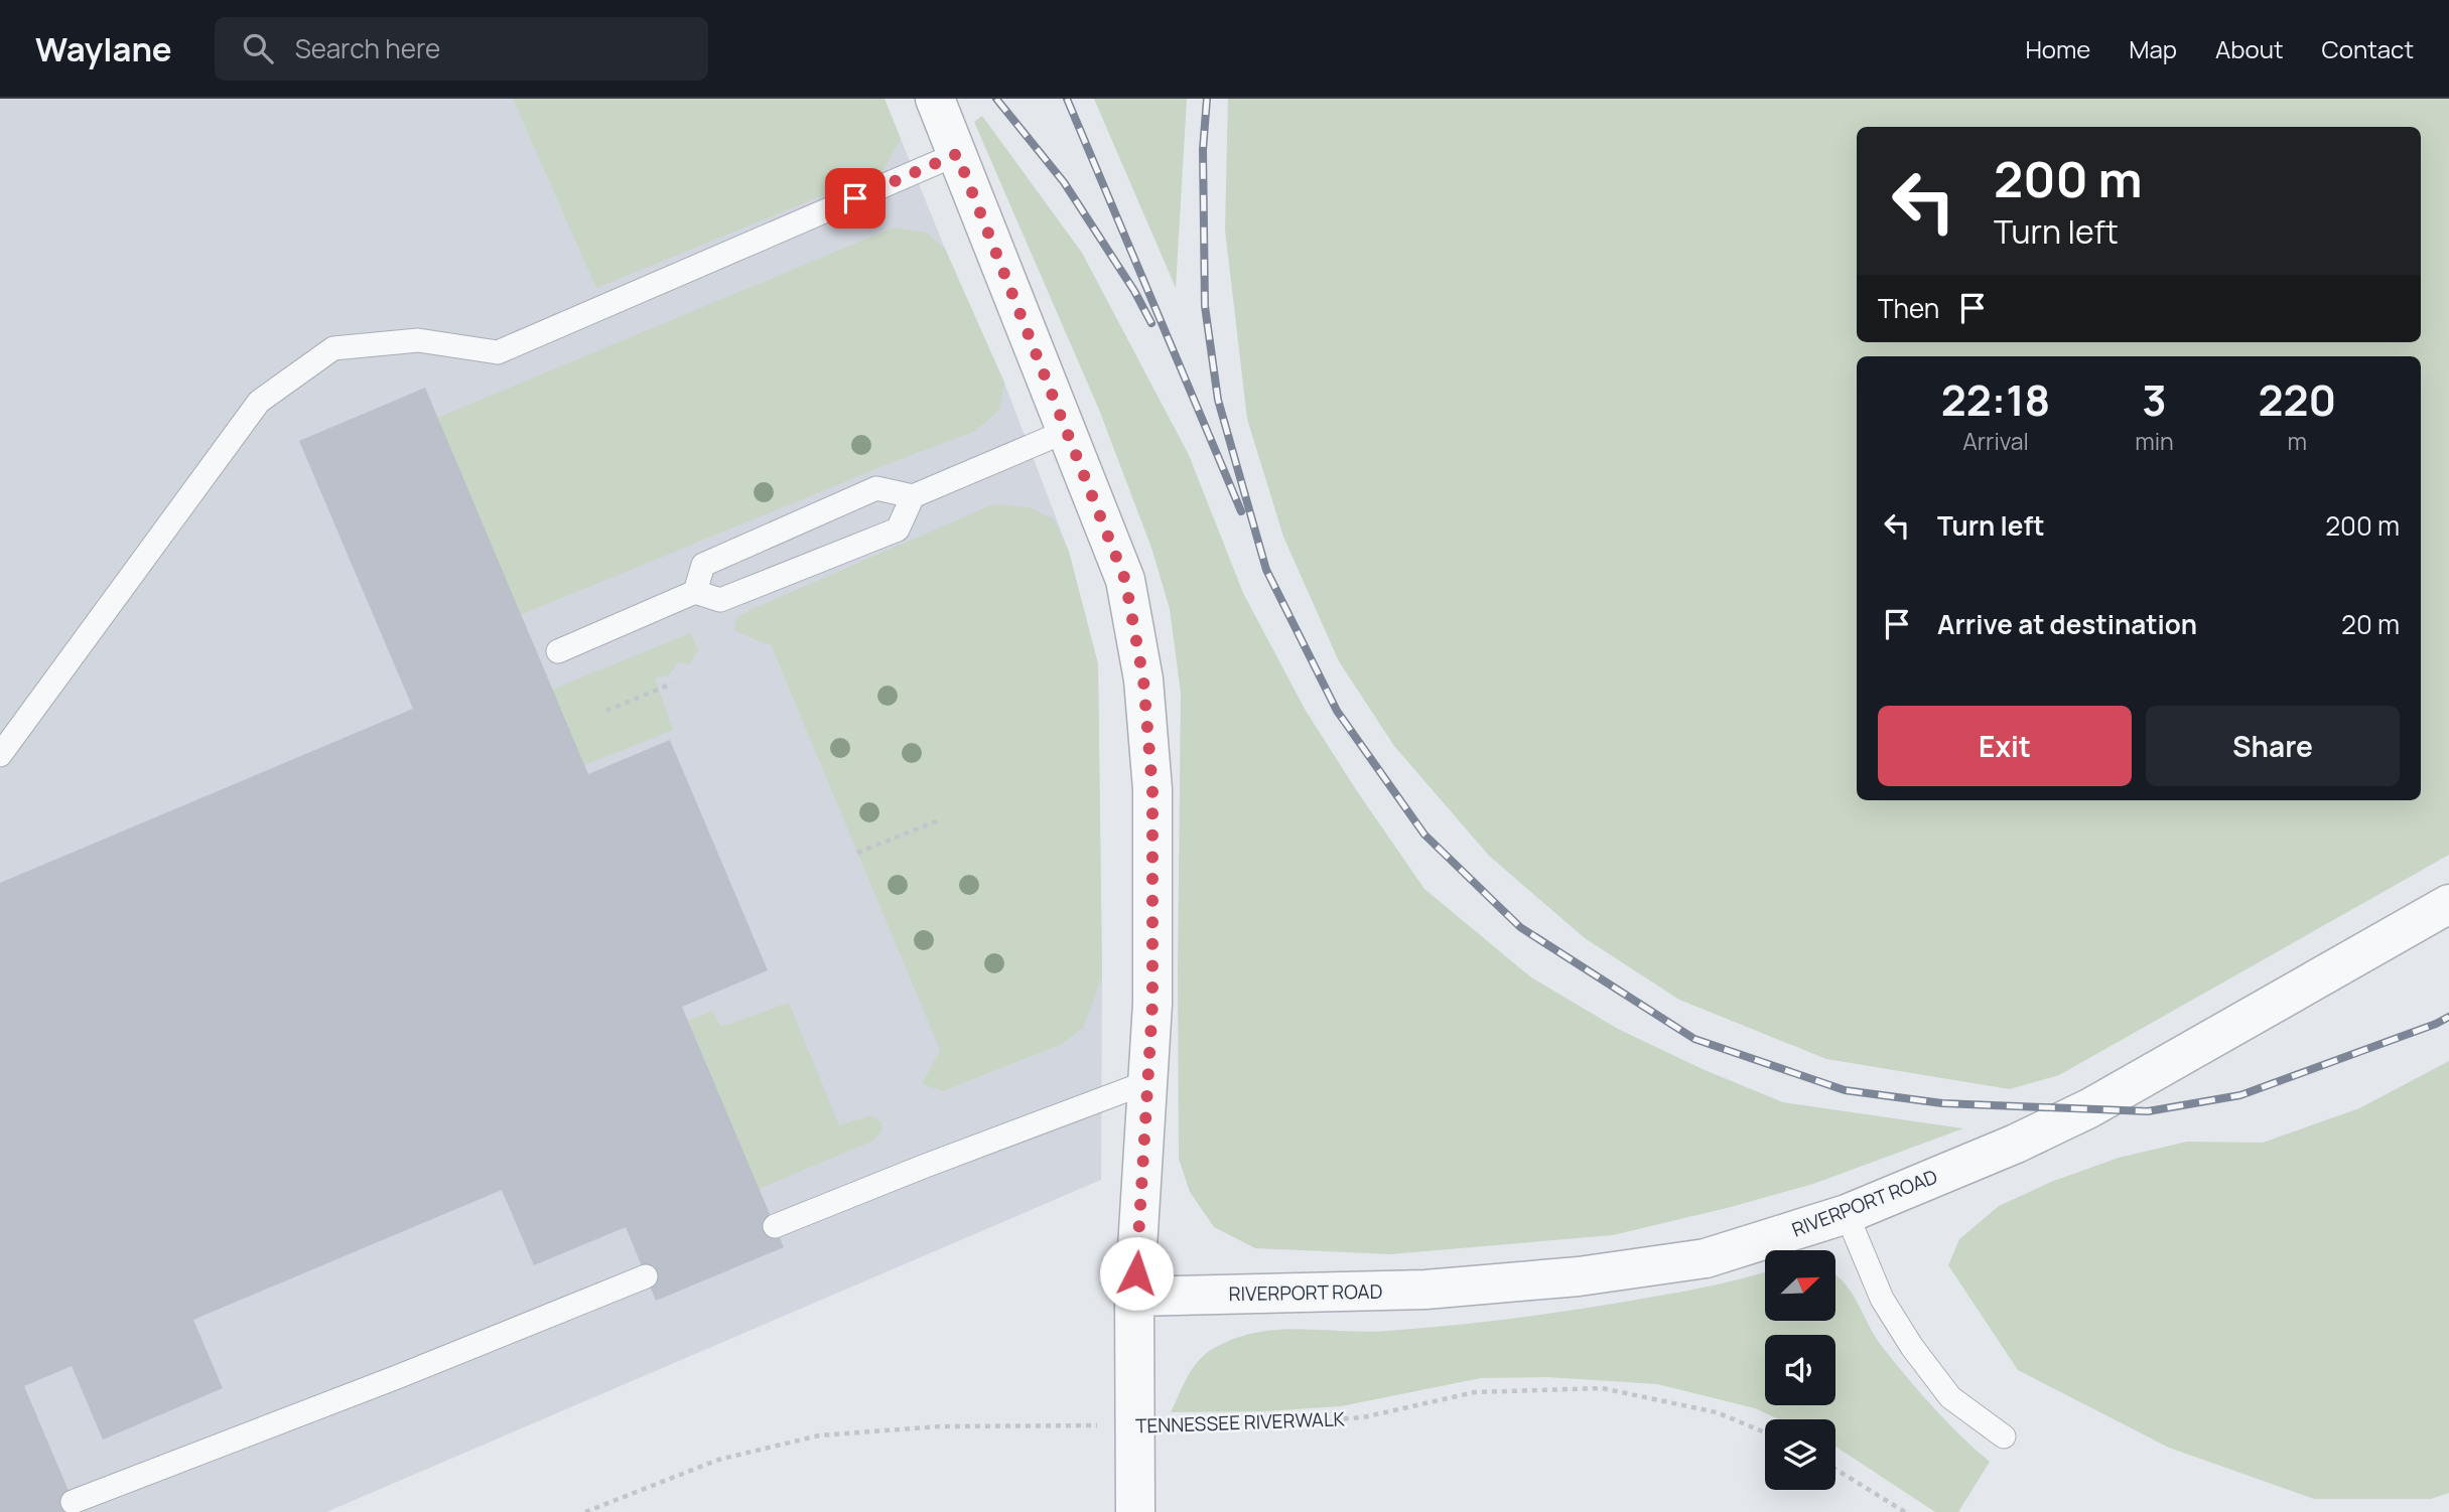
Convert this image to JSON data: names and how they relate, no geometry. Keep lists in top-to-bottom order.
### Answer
{
  "streets": {
    "street": ["RIVERPORT ROAD"],
    "path": ["TENNESSEE RIVERWALK"]
  },
  "north": "top right",
  "page": {
    "header": "Waylane",
    "search": "Search here",
    "nav": [
      "Home",
      "Map",
      "About",
      "Contact"
    ],
    "turn": ["200 m", "Turn left"],
    "then": "Then",
    "eta": [
      "22:18",
      "Arrival",
      "3",
      "min",
      "220",
      "m"
    ],
    "list": [
      {
        "name": "Turn left",
        "value": "200 m"
      },
      {
        "name": "Arrive at destination",
        "value": "20 m"
      }
    ],
    "buttons": ["Exit", "Share"]
  }
}
